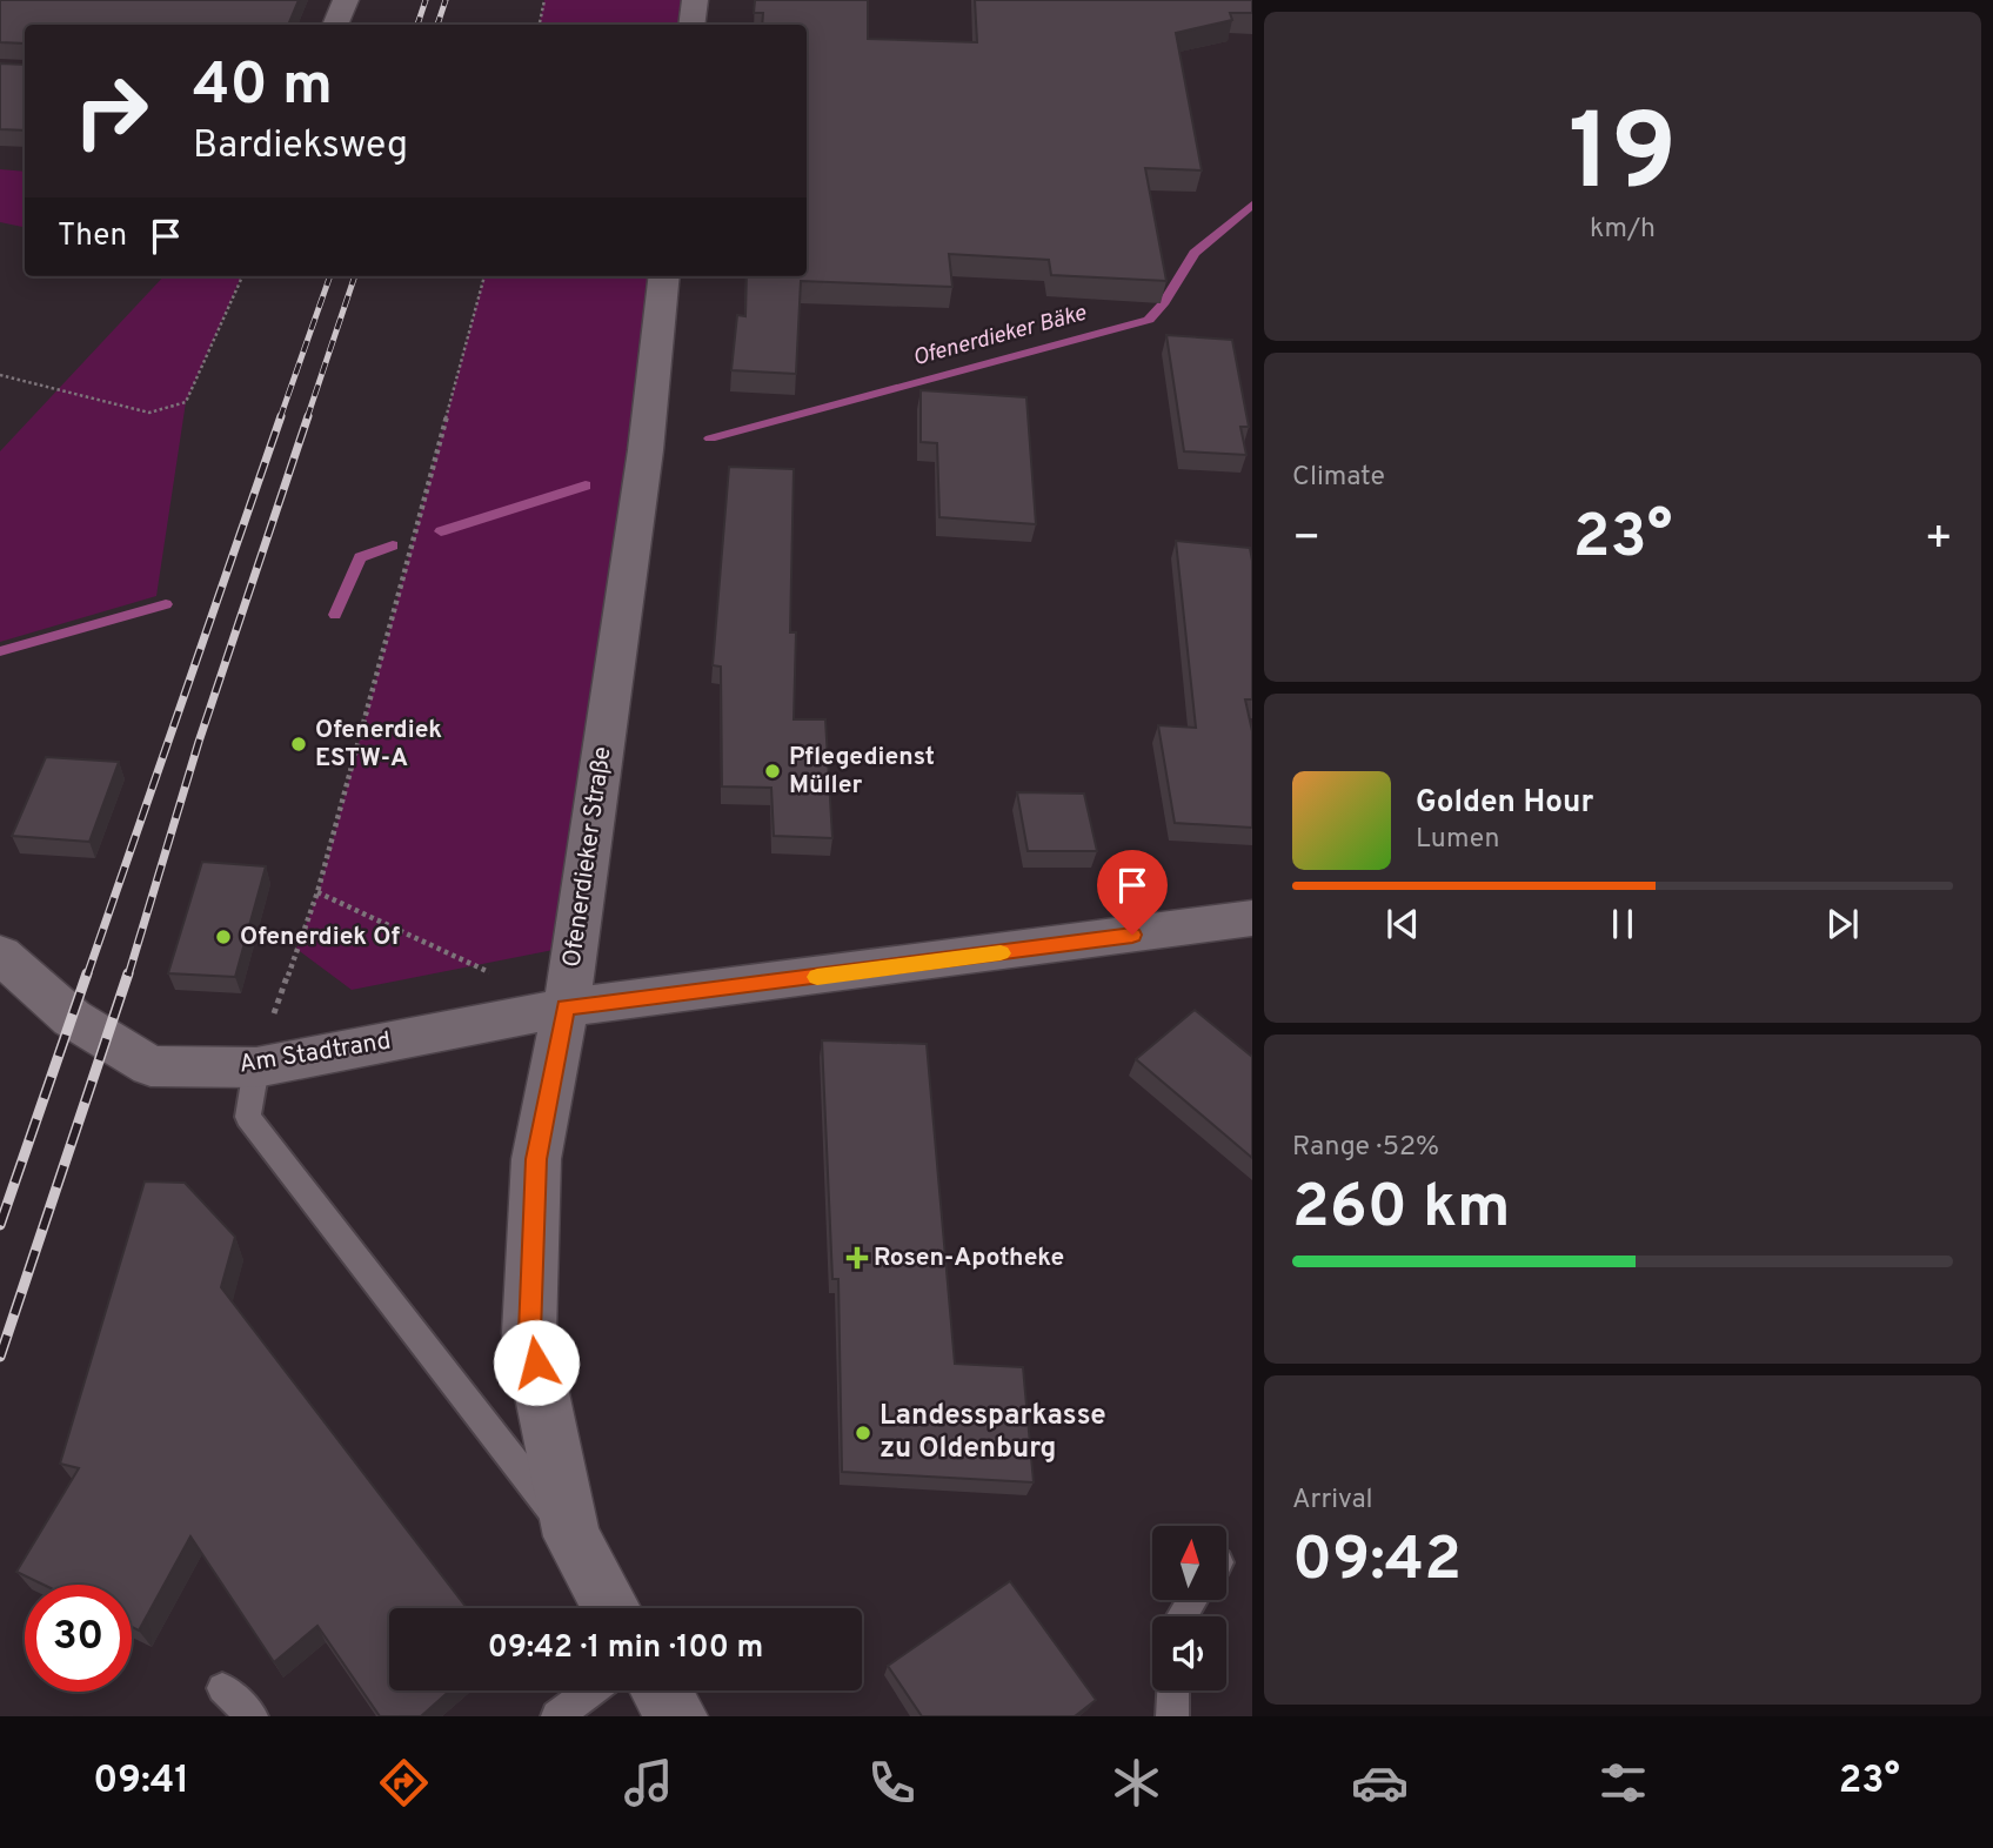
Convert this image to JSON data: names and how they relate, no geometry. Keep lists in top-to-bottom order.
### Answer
{
  "streets": {
    "street": ["Ofenerdieker Straße", "Am Stadtrand"]
  },
  "crossings": [
    ["Ofenerdieker Straße", "Am Stadtrand"]
  ],
  "water": ["Ofenerdieker Bäke"],
  "places": {
    "other": [
      "Ofenerdiek ESTW-A",
      "Pflegedienst Müller",
      "Ofenerdiek Of",
      "Landessparkasse zu Oldenburg"
    ],
    "health": ["Rosen-Apotheke"]
  },
  "north": "top",
  "page": {
    "tile": [
      ["19", "km/h"],
      "Climate",
      ["Range · 52%", "260 km"],
      ["Arrival", "09:42"]
    ],
    "turn": ["40 m", "Bardieksweg"],
    "then": "Then",
    "heat": ["−", "23°", "+"],
    "song": ["Golden Hour", "Lumen"],
    "limit": "30",
    "trip": "09:42 · 1 min · 100 m",
    "tabs": ["09:41", "23°"]
  }
}
